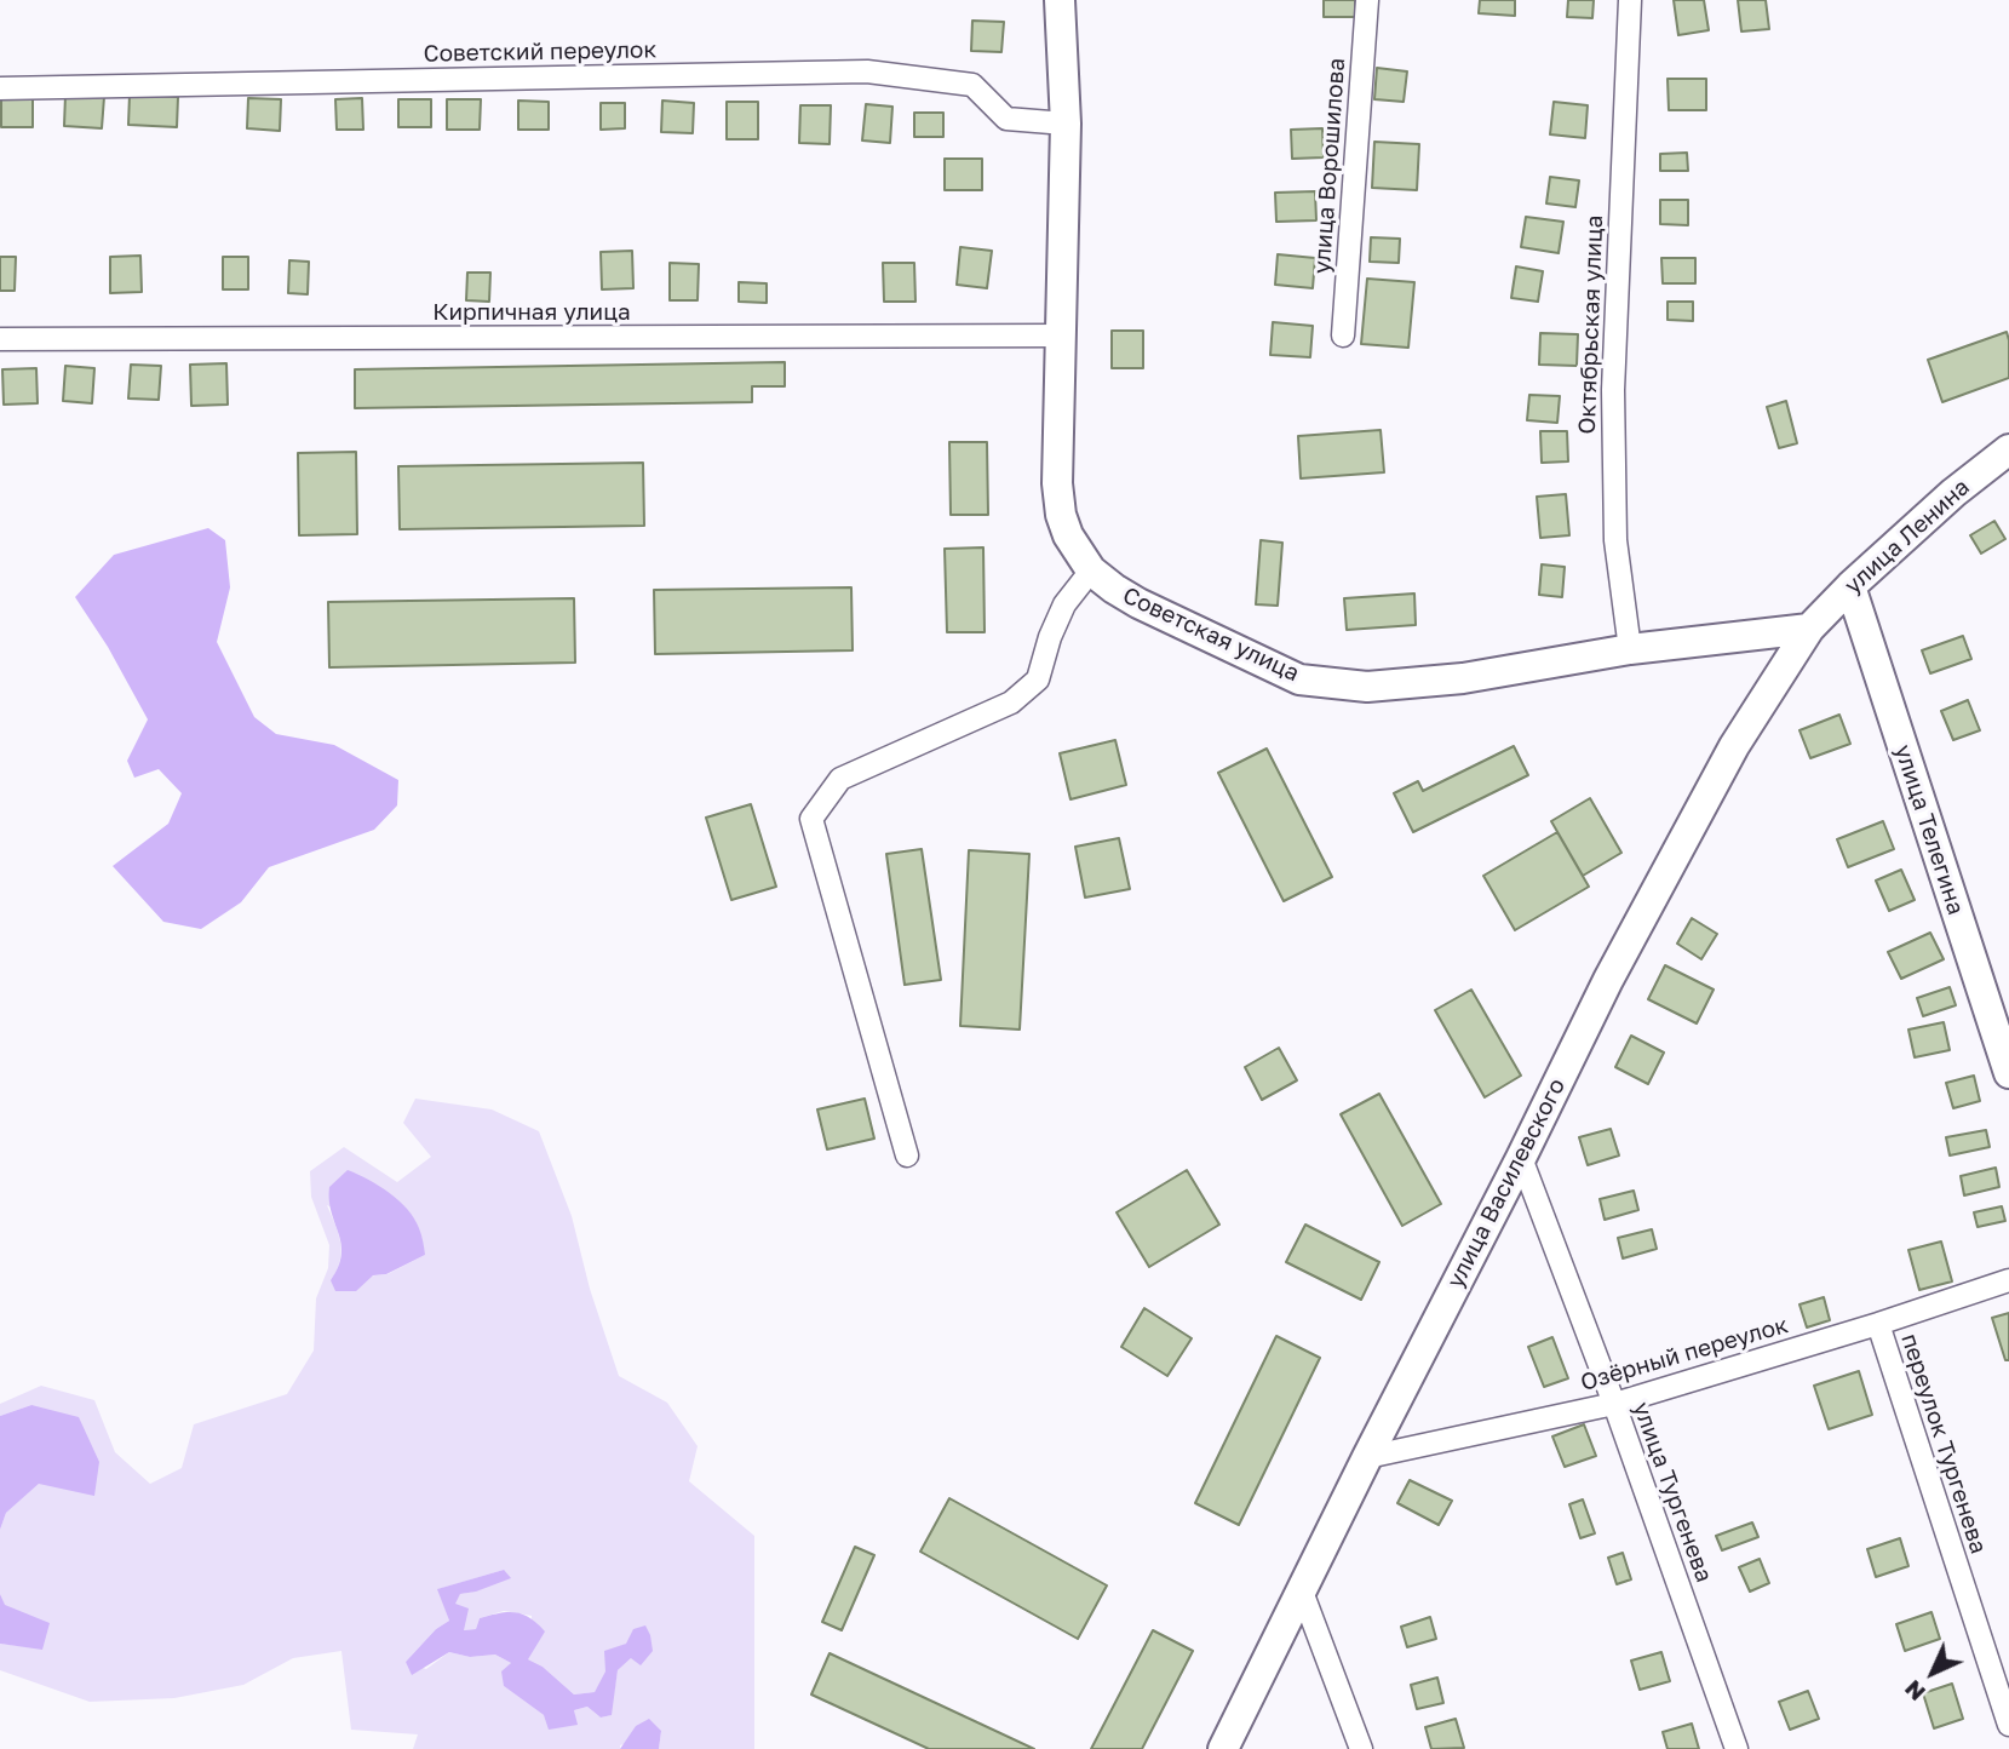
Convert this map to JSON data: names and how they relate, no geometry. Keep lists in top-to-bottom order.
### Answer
{
  "streets": {
    "street": [
      "Советский переулок",
      "улица Ворошилова",
      "Кирпичная улица",
      "Октябрьская улица",
      "улица Ленина",
      "Советская улица",
      "улица Телегина",
      "улица Василевского",
      "Озёрный переулок",
      "переулок Тургенева",
      "улица Тургенева"
    ]
  },
  "crossings": [
    ["Советский переулок", "Советская улица"],
    ["Кирпичная улица", "Советская улица"],
    ["Октябрьская улица", "Советская улица"],
    ["улица Ленина", "Советская улица"],
    ["улица Ленина", "улица Телегина"],
    ["улица Ленина", "улица Василевского"],
    ["Советская улица", "улица Василевского"],
    ["улица Василевского", "Озёрный переулок"],
    ["улица Василевского", "улица Тургенева"],
    ["Озёрный переулок", "переулок Тургенева"],
    ["Озёрный переулок", "улица Тургенева"]
  ],
  "north": "bottom left"
}
